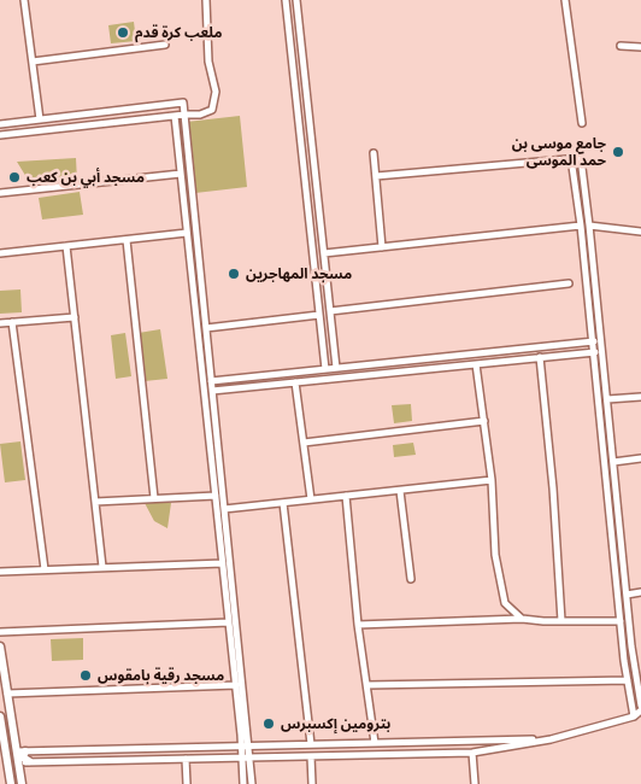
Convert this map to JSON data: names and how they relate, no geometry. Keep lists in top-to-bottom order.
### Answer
{
  "places": [
    "ملعب كرة قدم",
    "جامع موسى بن حمد الموسى",
    "مسجد أبي بن كعب",
    "مسجد المهاجرين",
    "مسجد رقية بامقوس",
    "بترومين إكسبرس"
  ]
}
